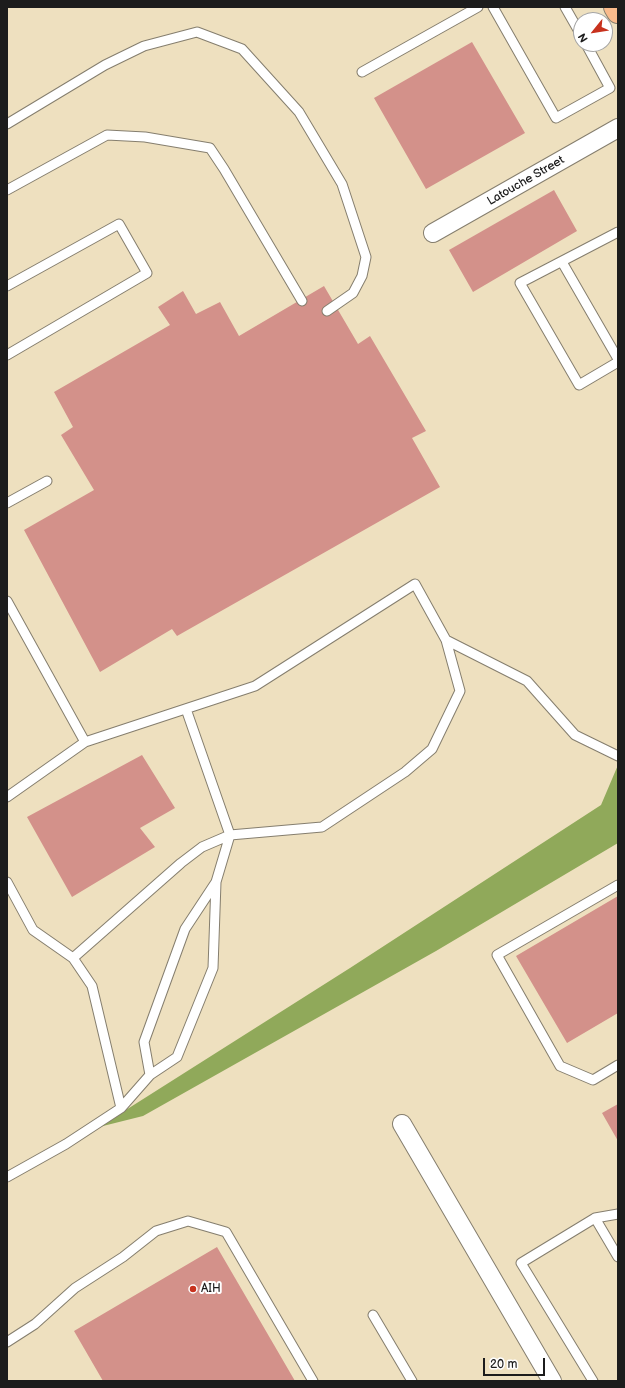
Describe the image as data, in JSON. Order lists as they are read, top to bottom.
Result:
{
  "streets": {
    "street": ["Latouche Street"]
  },
  "places": ["AIH"],
  "scale_bar": "20 m",
  "north": "bottom left"
}
